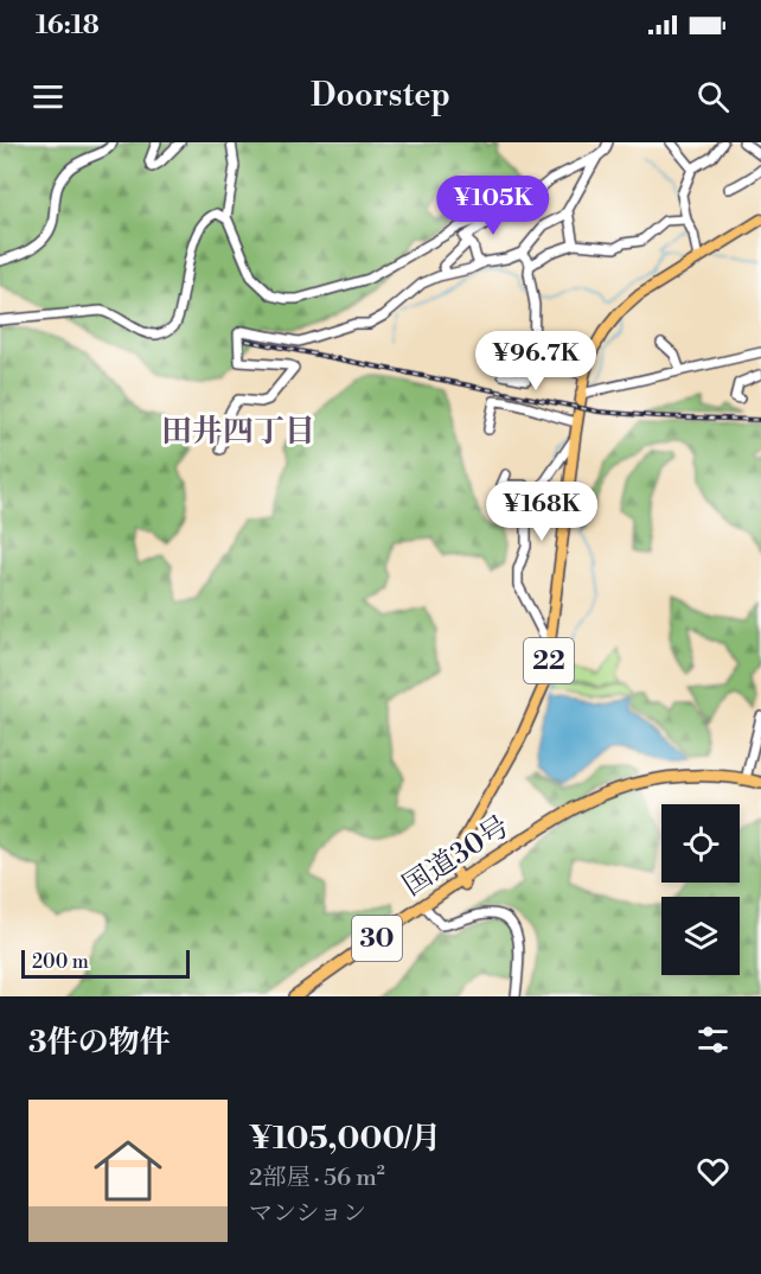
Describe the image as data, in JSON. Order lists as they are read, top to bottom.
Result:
{
  "streets": {
    "highway": ["国道30号", "30"],
    "main road": ["22"]
  },
  "crossings": [
    ["22", "国道30号"]
  ],
  "districts": ["田井四丁目"],
  "scale_bar": "200 m",
  "page": {
    "status": "16:18",
    "header": "Doorstep",
    "price": ["¥105K", "¥96.7K", "¥168K"],
    "scale": "200 m",
    "heading": "3件の物件",
    "list": [
      {
        "name": "¥105,000/月",
        "note": "2部屋 · 56 m² · マンション"
      }
    ]
  }
}
